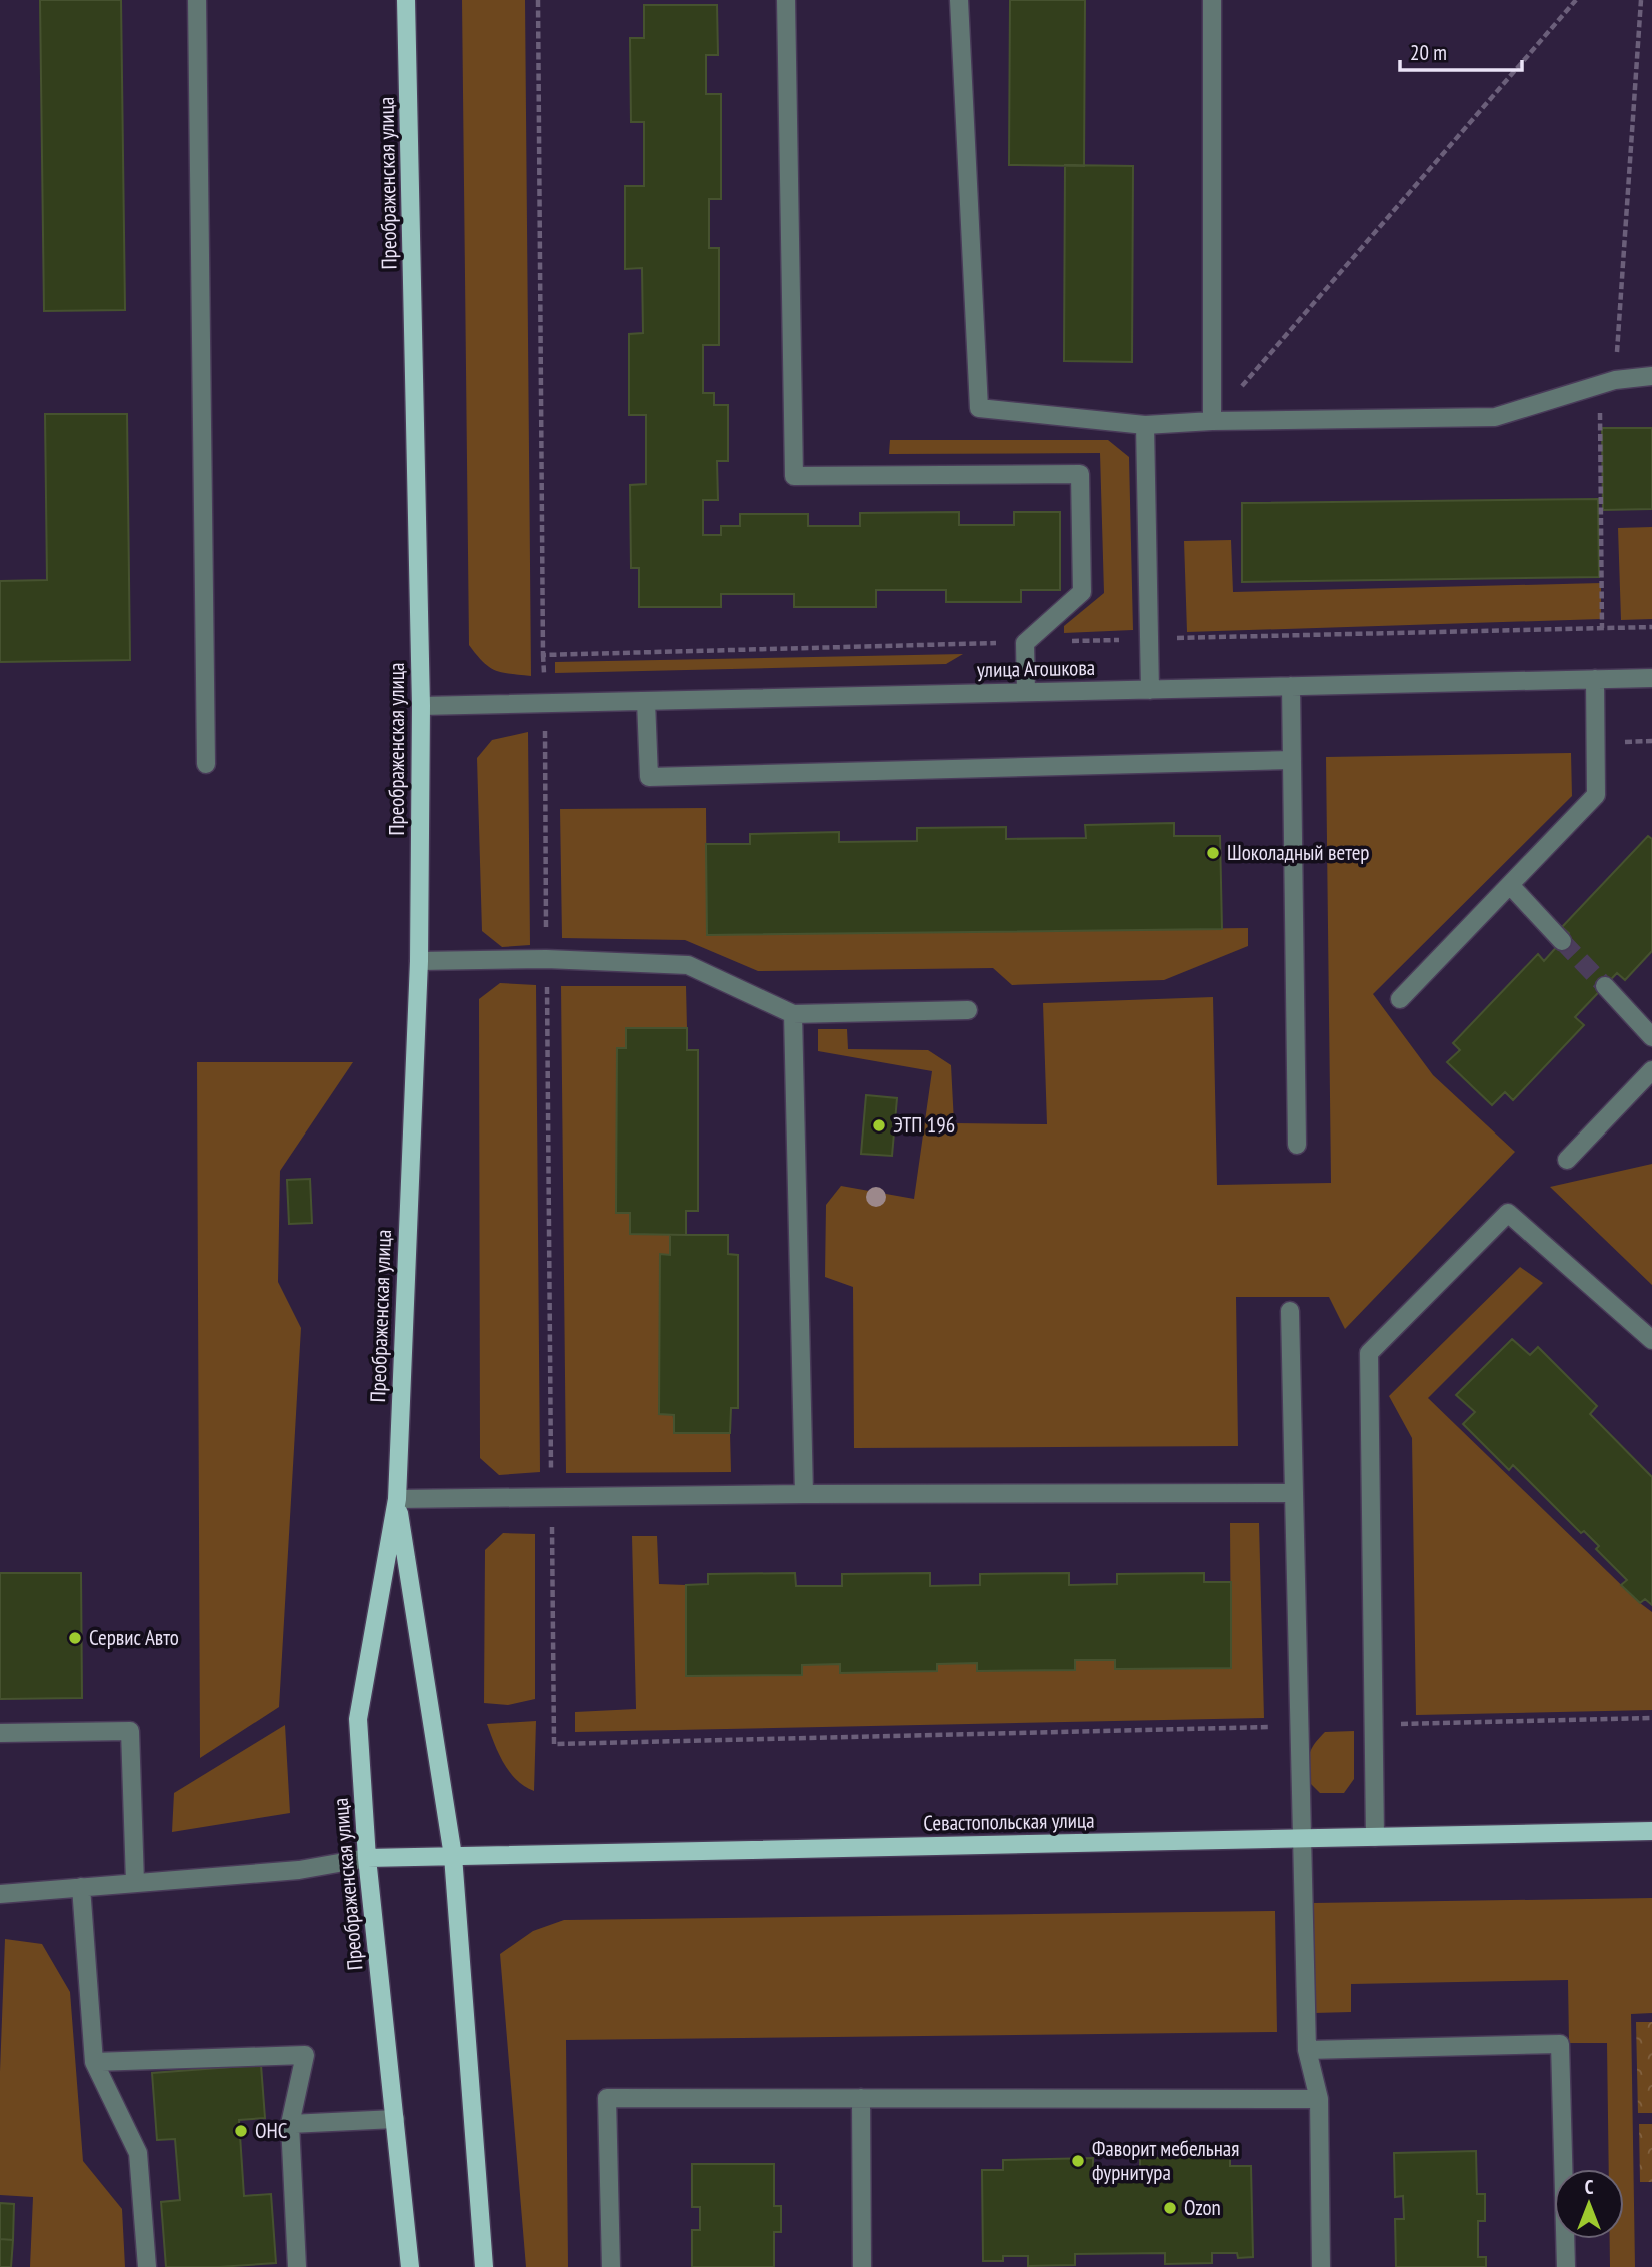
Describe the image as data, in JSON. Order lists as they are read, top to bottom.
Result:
{
  "streets": {
    "main road": ["Преображенская улица", "Севастопольская улица"],
    "street": ["улица Агошкова"]
  },
  "crossings": [
    ["Преображенская улица", "улица Агошкова"],
    ["Преображенская улица", "Севастопольская улица"]
  ],
  "places": [
    "Шоколадный ветер",
    "ЭТП 196",
    "Сервис Авто",
    "ОНС",
    "Фаворит мебельная фурнитура",
    "Ozon"
  ],
  "scale_bar": "20 m",
  "north": "top"
}
